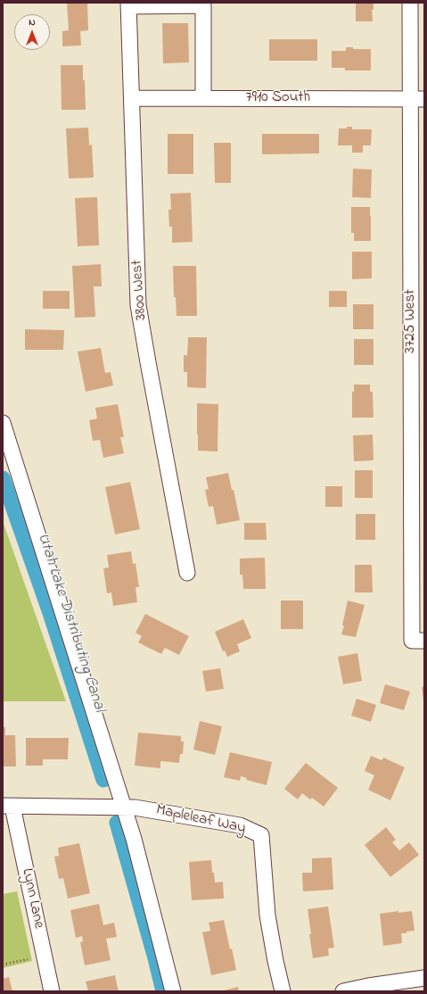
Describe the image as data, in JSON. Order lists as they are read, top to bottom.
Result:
{
  "streets": {
    "street": [
      "7910 South",
      "3800 West",
      "3725 West",
      "Mapleleaf Way",
      "Lynn Lane"
    ]
  },
  "crossings": [
    ["7910 South", "3800 West"],
    ["7910 South", "3725 West"],
    ["Mapleleaf Way", "Lynn Lane"]
  ],
  "water": ["Utah Lake Distributing Canal"],
  "north": "top"
}
